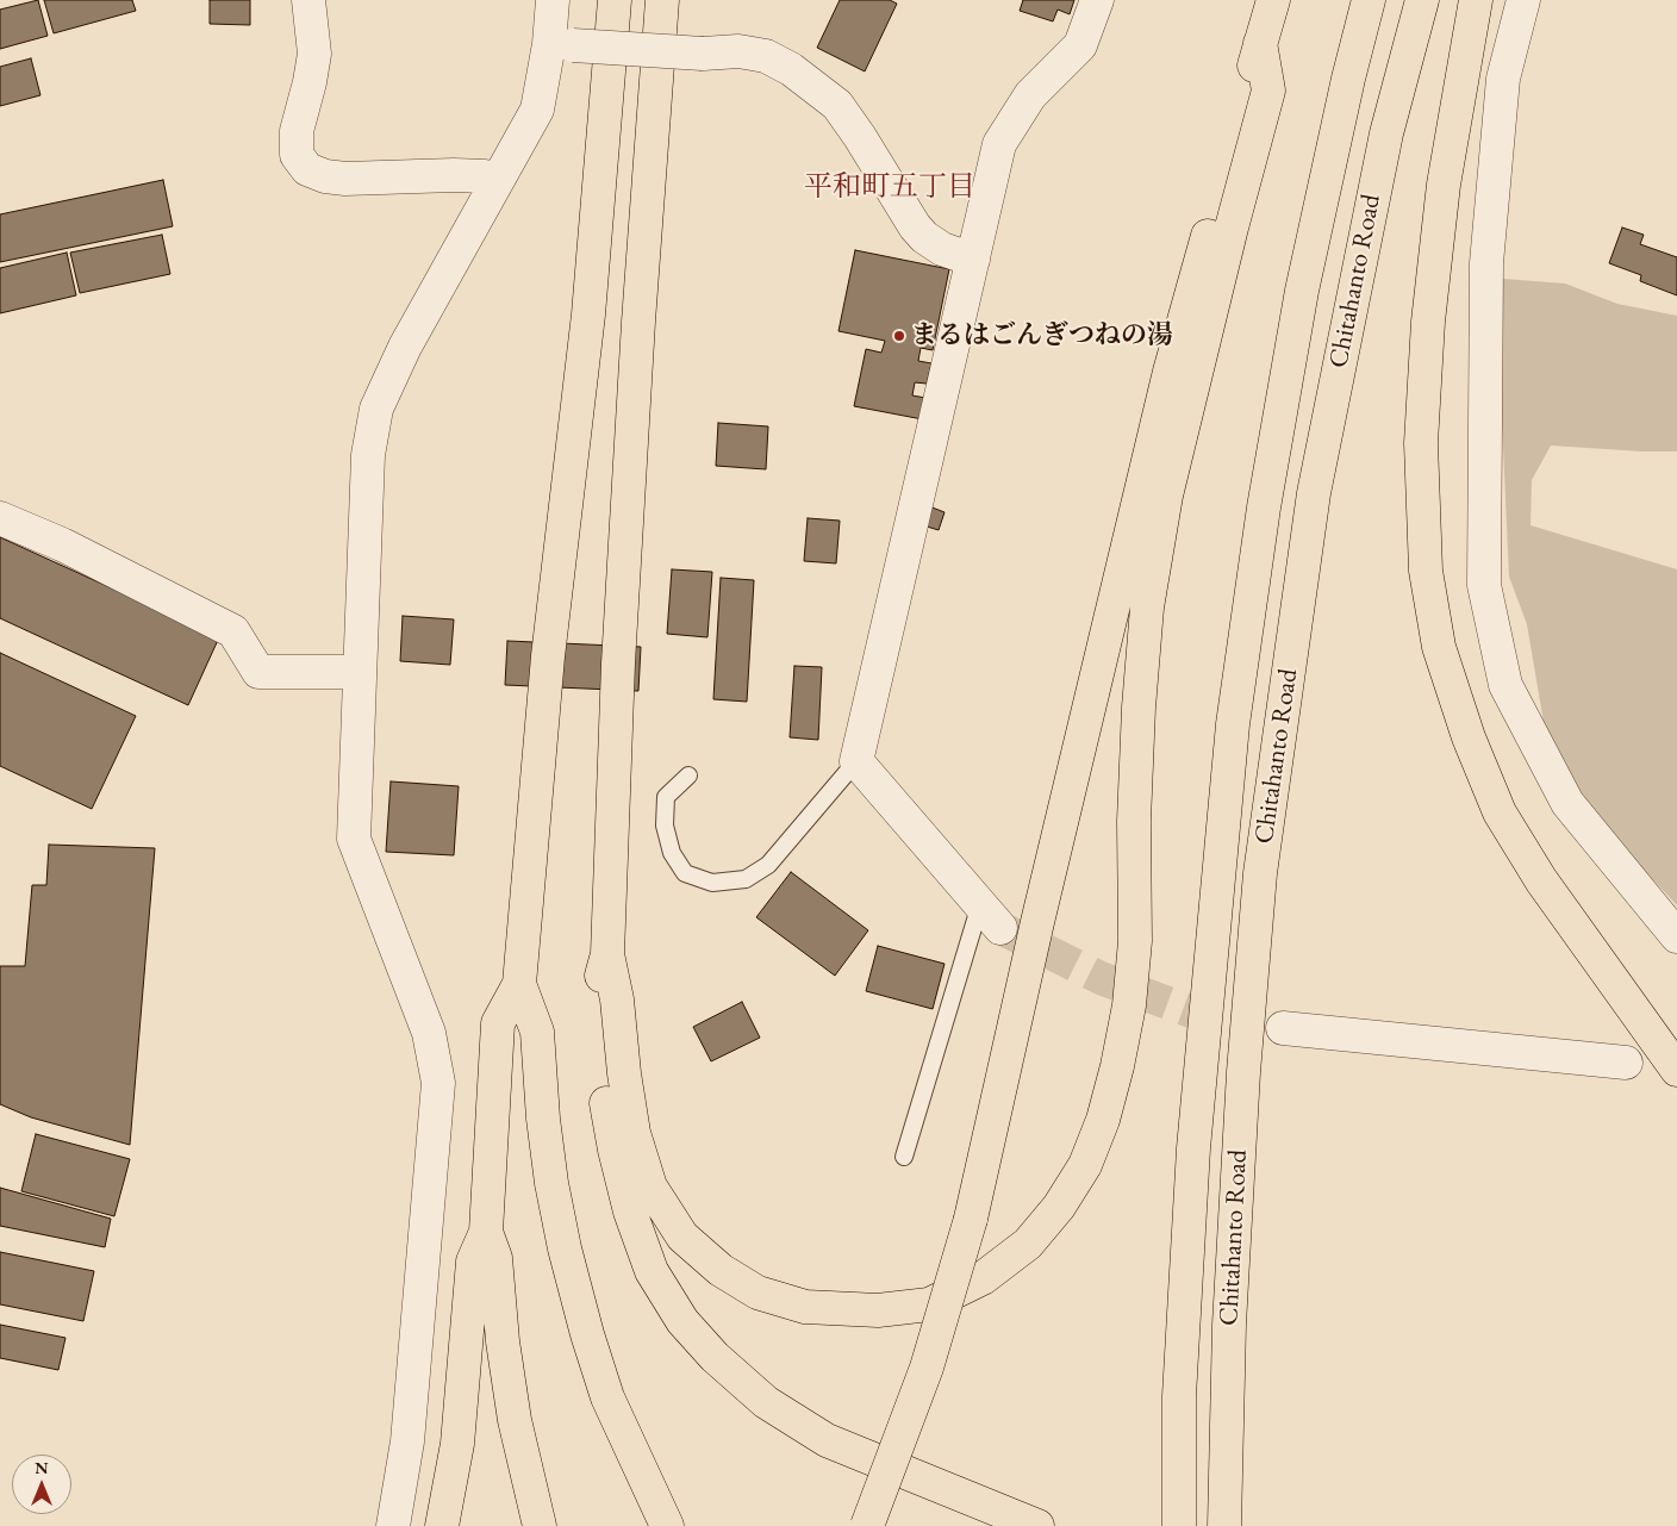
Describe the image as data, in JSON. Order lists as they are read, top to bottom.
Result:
{
  "streets": {
    "highway": ["Chitahanto Road"]
  },
  "districts": ["平和町五丁目"],
  "places": ["まるはごんぎつねの湯"],
  "north": "top"
}
